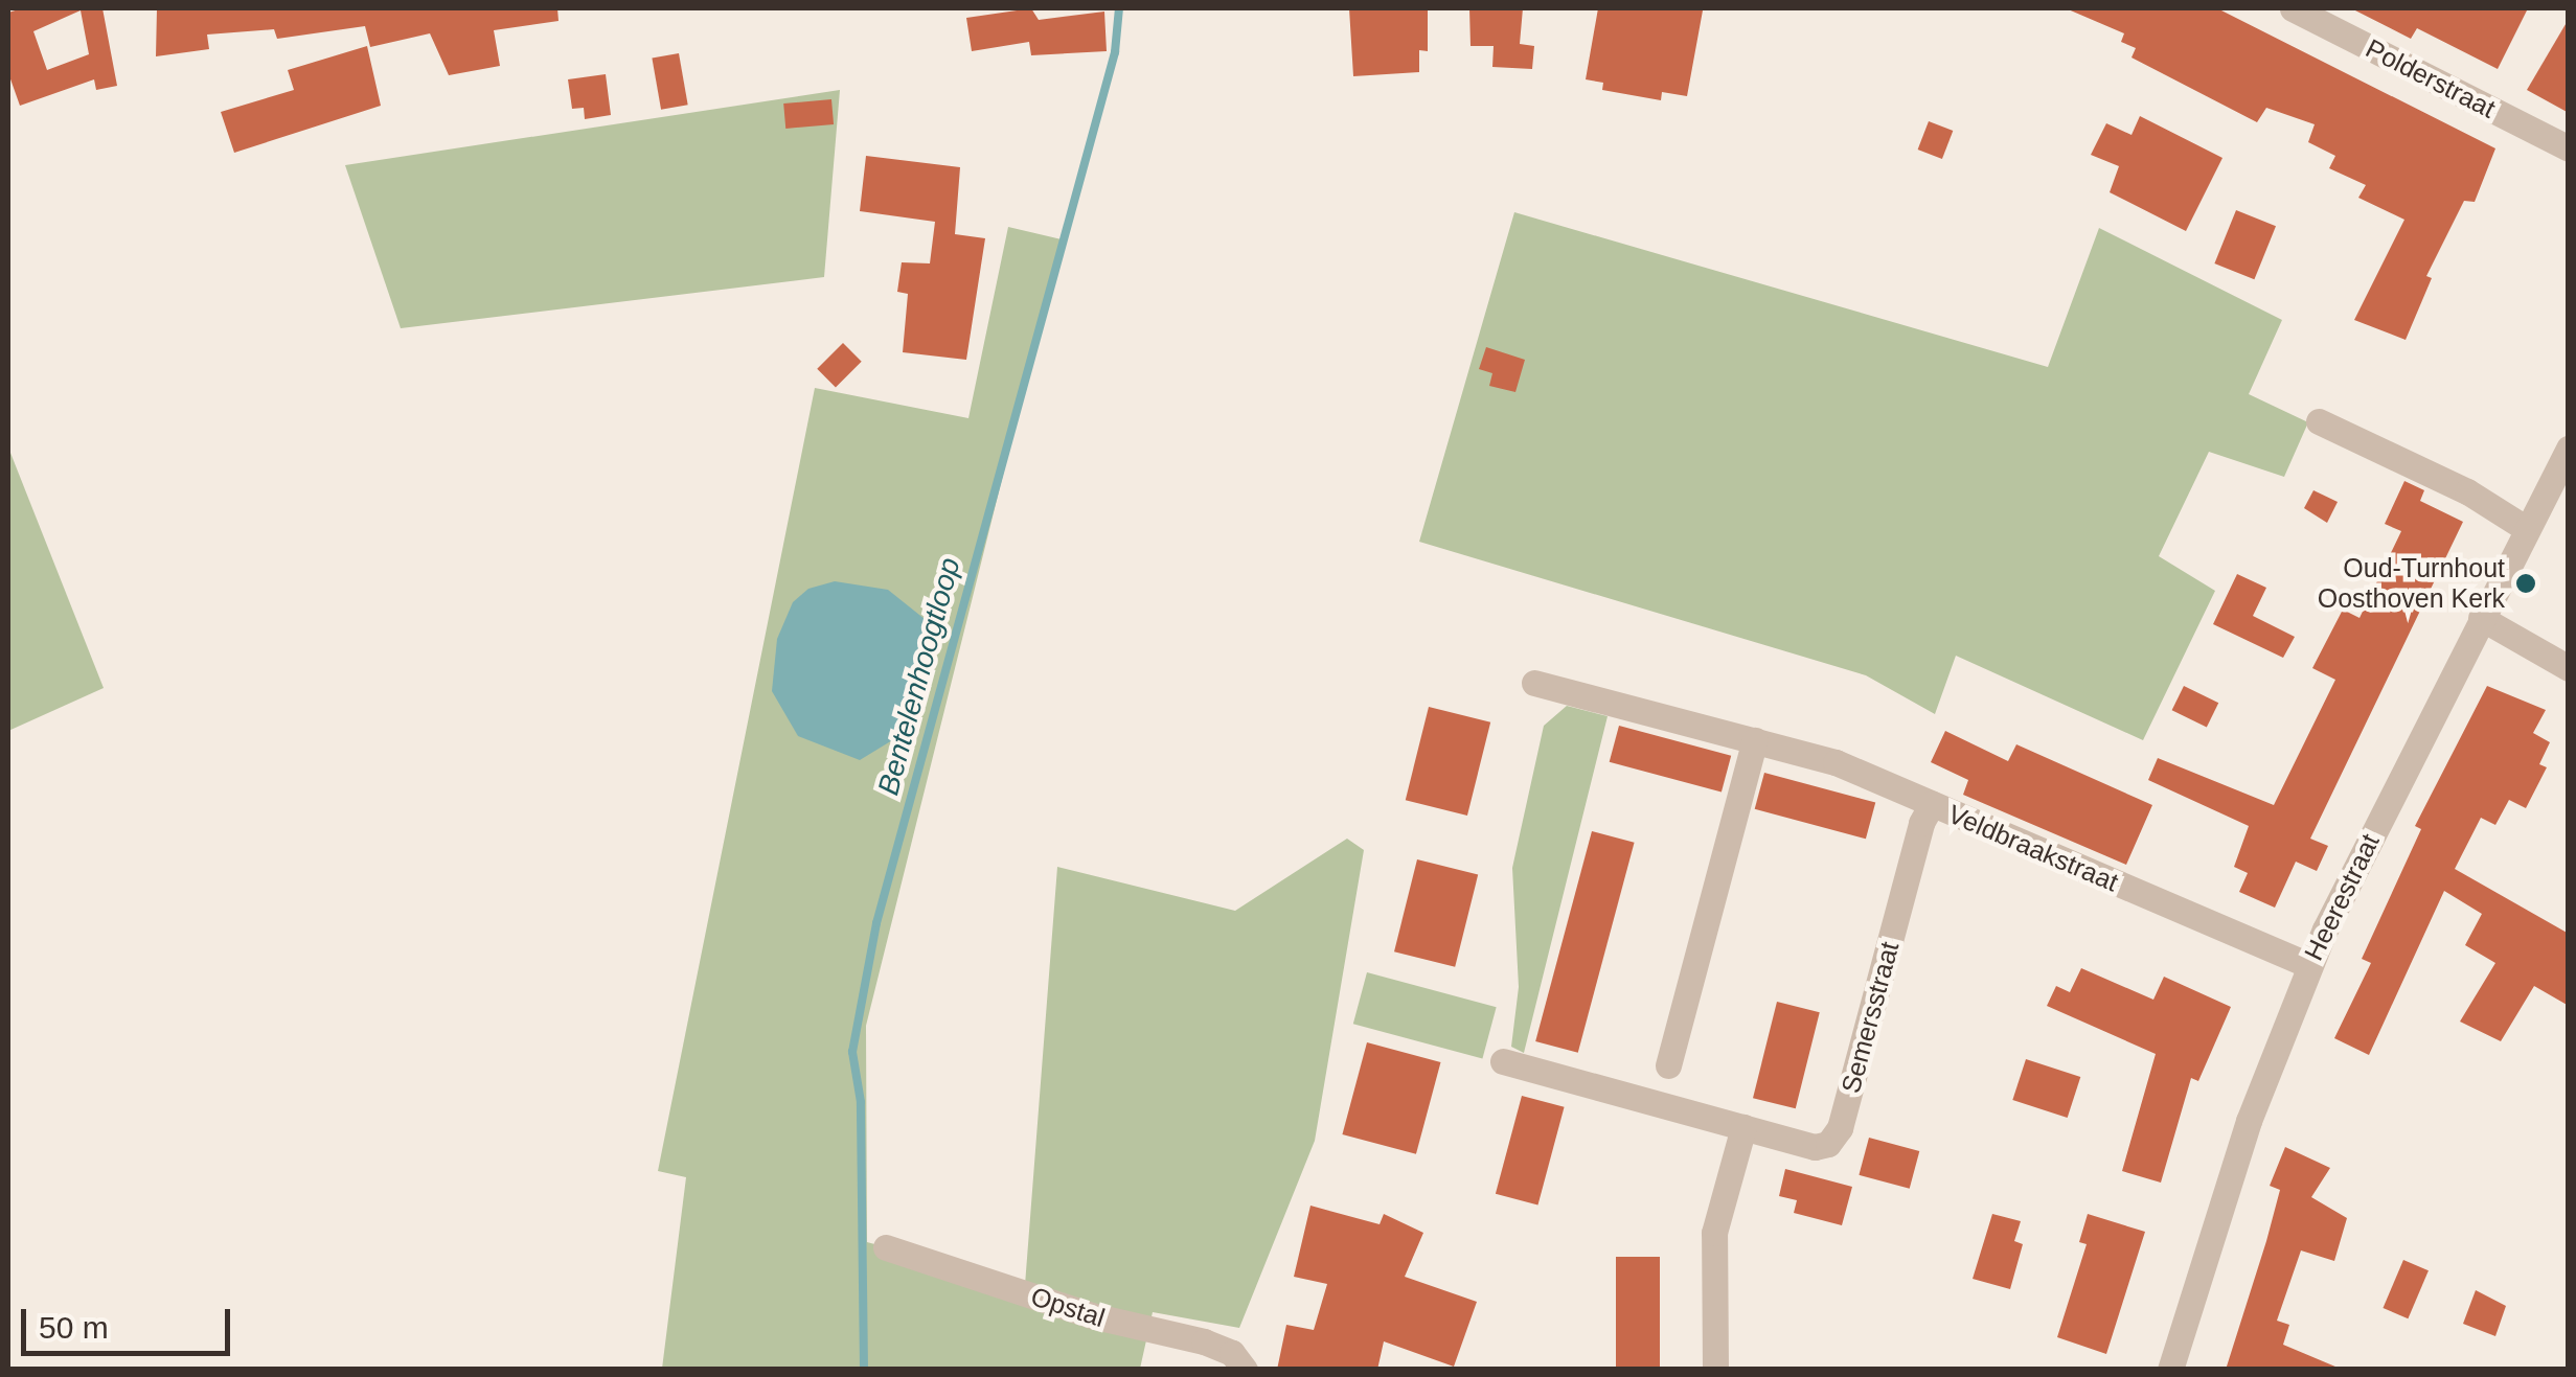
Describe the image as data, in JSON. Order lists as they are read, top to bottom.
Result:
{
  "streets": {
    "street": [
      "Polderstraat",
      "Veldbraakstraat",
      "Heerestraat",
      "Semersstraat",
      "Opstal"
    ]
  },
  "crossings": [
    ["Veldbraakstraat", "Heerestraat"],
    ["Veldbraakstraat", "Semersstraat"]
  ],
  "water": ["Bentelenhoogtloop"],
  "places": ["Oud-Turnhout Oosthoven Kerk"],
  "scale_bar": "50 m"
}
